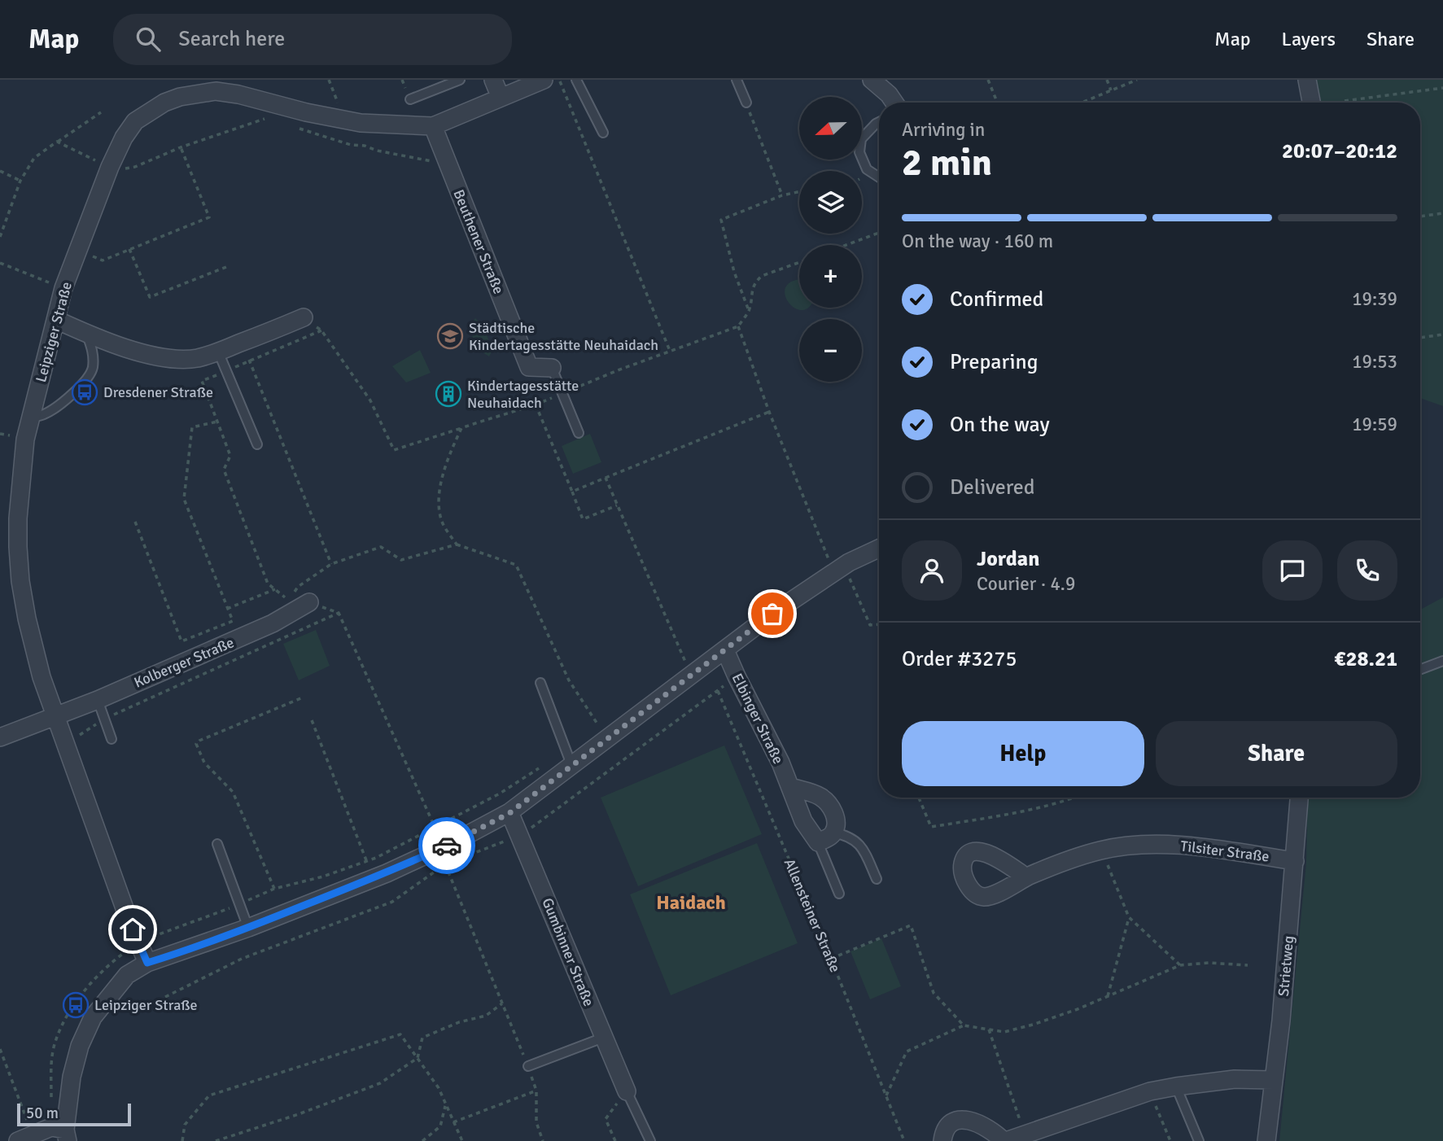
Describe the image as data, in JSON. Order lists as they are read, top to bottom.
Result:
{
  "streets": {
    "street": [
      "Beuthener Straße",
      "Leipziger Straße",
      "Kolberger Straße",
      "Elbinger Straße",
      "Tilsiter Straße",
      "Gumbinner Straße",
      "Strietweg"
    ],
    "path": ["Allensteiner Straße"]
  },
  "crossings": [
    ["Beuthener Straße", "Leipziger Straße"],
    ["Leipziger Straße", "Kolberger Straße"],
    ["Tilsiter Straße", "Strietweg"]
  ],
  "districts": ["Haidach"],
  "places": {
    "school or university": ["Städtische Kindertagesstätte Neuhaidach"],
    "bus stop": ["Dresdener Straße", "Leipziger Straße"],
    "building": ["Kindertagesstätte Neuhaidach"]
  },
  "scale_bar": "50 m",
  "north": "left",
  "page": {
    "header": "Map",
    "search": "Search here",
    "nav": ["Map", "Layers", "Share"],
    "map_buttons": ["+", "−"],
    "heading": ["2 min", "Arriving in", "20:07–20:12"],
    "panel": [
      "Jordan",
      "Courier · 4.9",
      "Order #3275",
      "€28.21"
    ],
    "bar": "On the way · 160 m",
    "list": [
      ["Confirmed", "19:39"],
      ["Preparing", "19:53"],
      ["On the way", "19:59"],
      "Delivered"
    ],
    "buttons": ["Help", "Share"],
    "scale": "50 m"
  }
}
